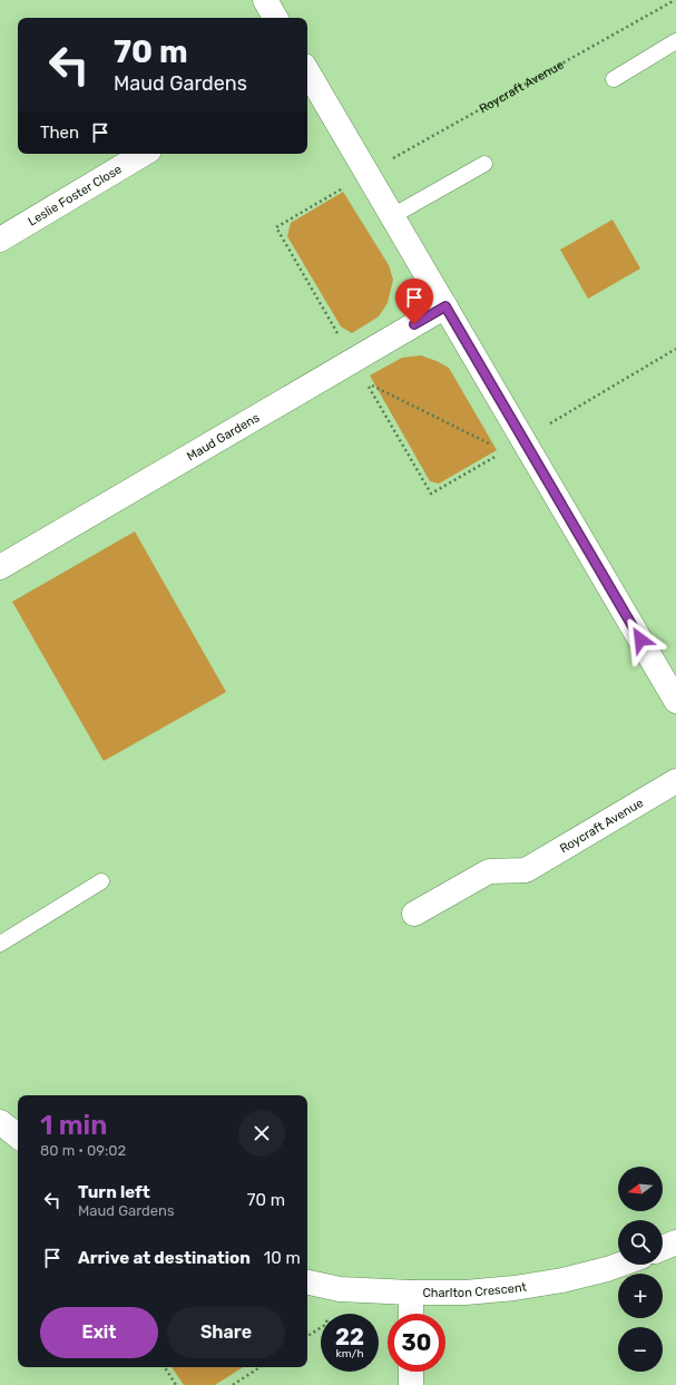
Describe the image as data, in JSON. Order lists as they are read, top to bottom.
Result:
{
  "streets": {
    "street": [
      "Roycraft Avenue",
      "Leslie Foster Close",
      "Maud Gardens",
      "Charlton Crescent"
    ]
  },
  "crossings": [
    ["Roycraft Avenue", "Maud Gardens"]
  ],
  "north": "left",
  "page": {
    "turn": ["70 m", "Maud Gardens"],
    "then": "Then",
    "heading": ["1 min", "80 m · 09:02"],
    "map_buttons": ["+", "−"],
    "list": [
      {
        "name": "Turn left",
        "note": "Maud Gardens",
        "value": "70 m"
      },
      {
        "name": "Arrive at destination",
        "value": "10 m"
      }
    ],
    "buttons": ["Exit", "Share"],
    "speed": "22 km/h",
    "limit": "30"
  }
}
